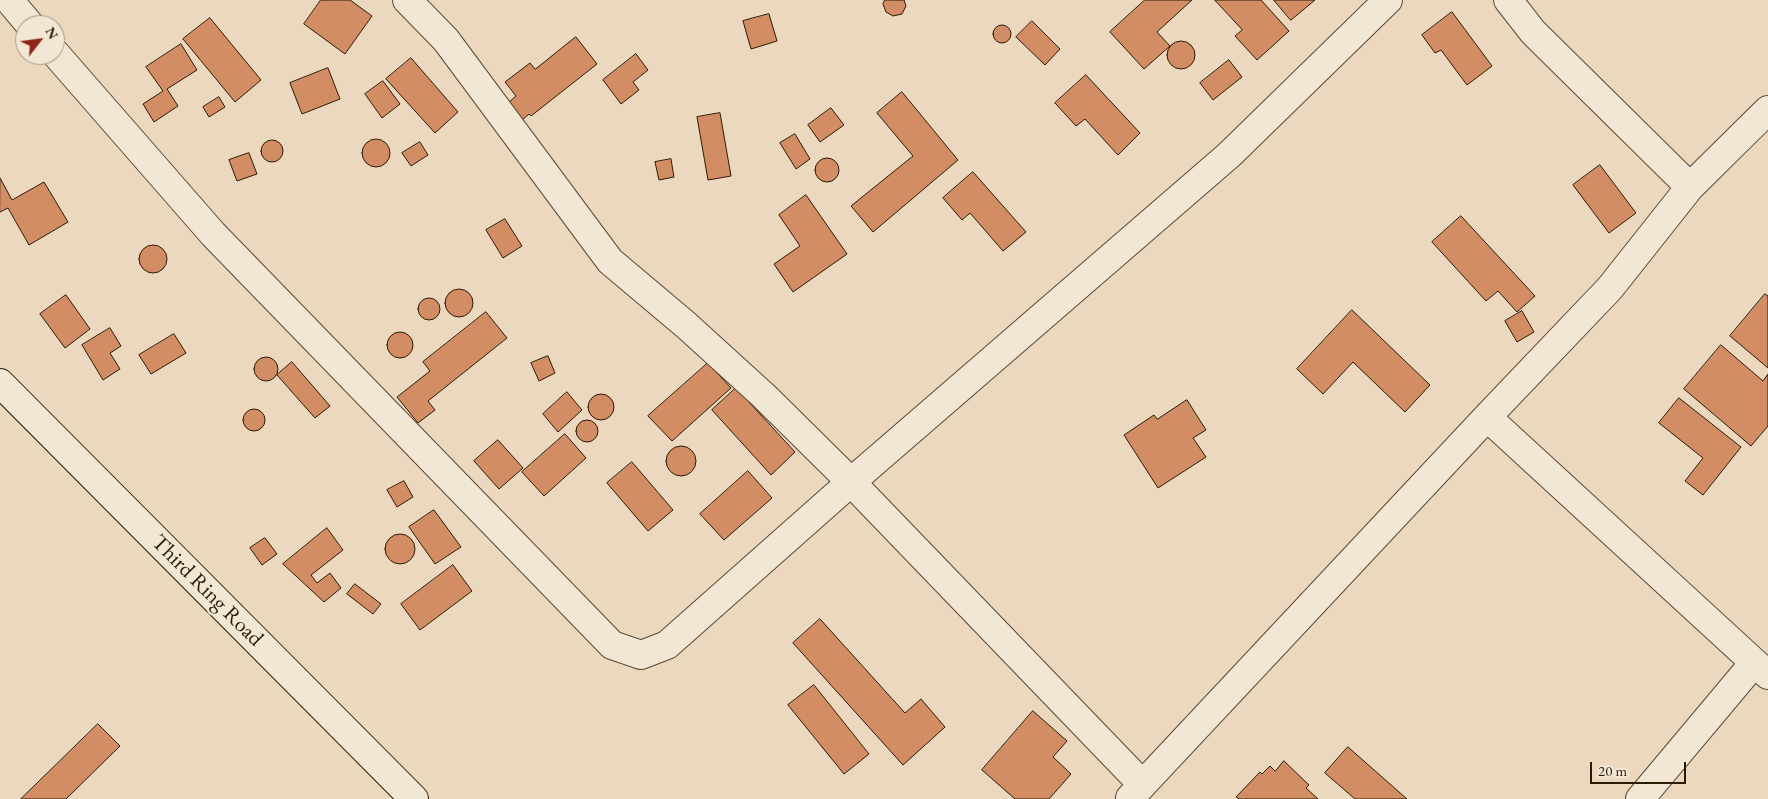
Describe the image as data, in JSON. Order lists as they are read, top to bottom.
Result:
{
  "streets": {
    "street": ["Third Ring Road"]
  },
  "scale_bar": "20 m",
  "north": "top right"
}
